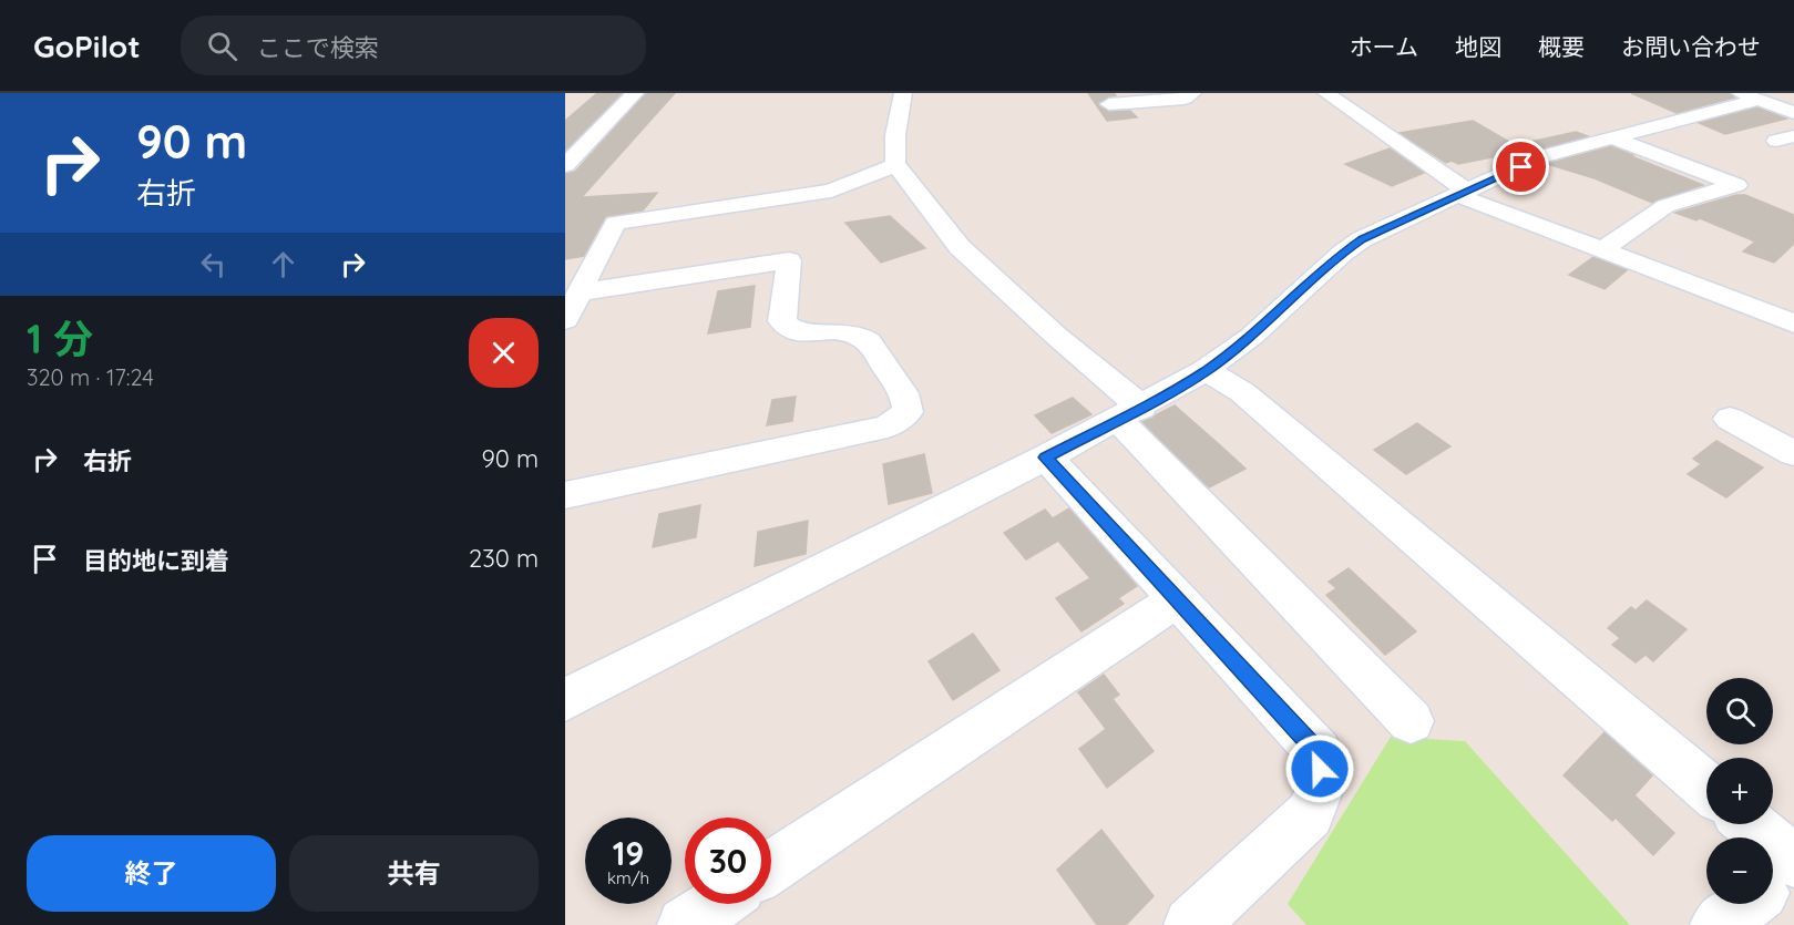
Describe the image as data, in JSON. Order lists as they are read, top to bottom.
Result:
{
  "page": {
    "header": "GoPilot",
    "search": "ここで検索",
    "nav": [
      "ホーム",
      "地図",
      "概要",
      "お問い合わせ"
    ],
    "turn": ["90 m", "右折"],
    "heading": ["1 分", "320 m · 17:24"],
    "list": [
      {
        "name": "右折",
        "value": "90 m"
      },
      {
        "name": "目的地に到着",
        "value": "230 m"
      }
    ],
    "map_buttons": ["+", "−"],
    "speed": "19 km/h",
    "limit": "30",
    "buttons": ["終了", "共有"]
  }
}
